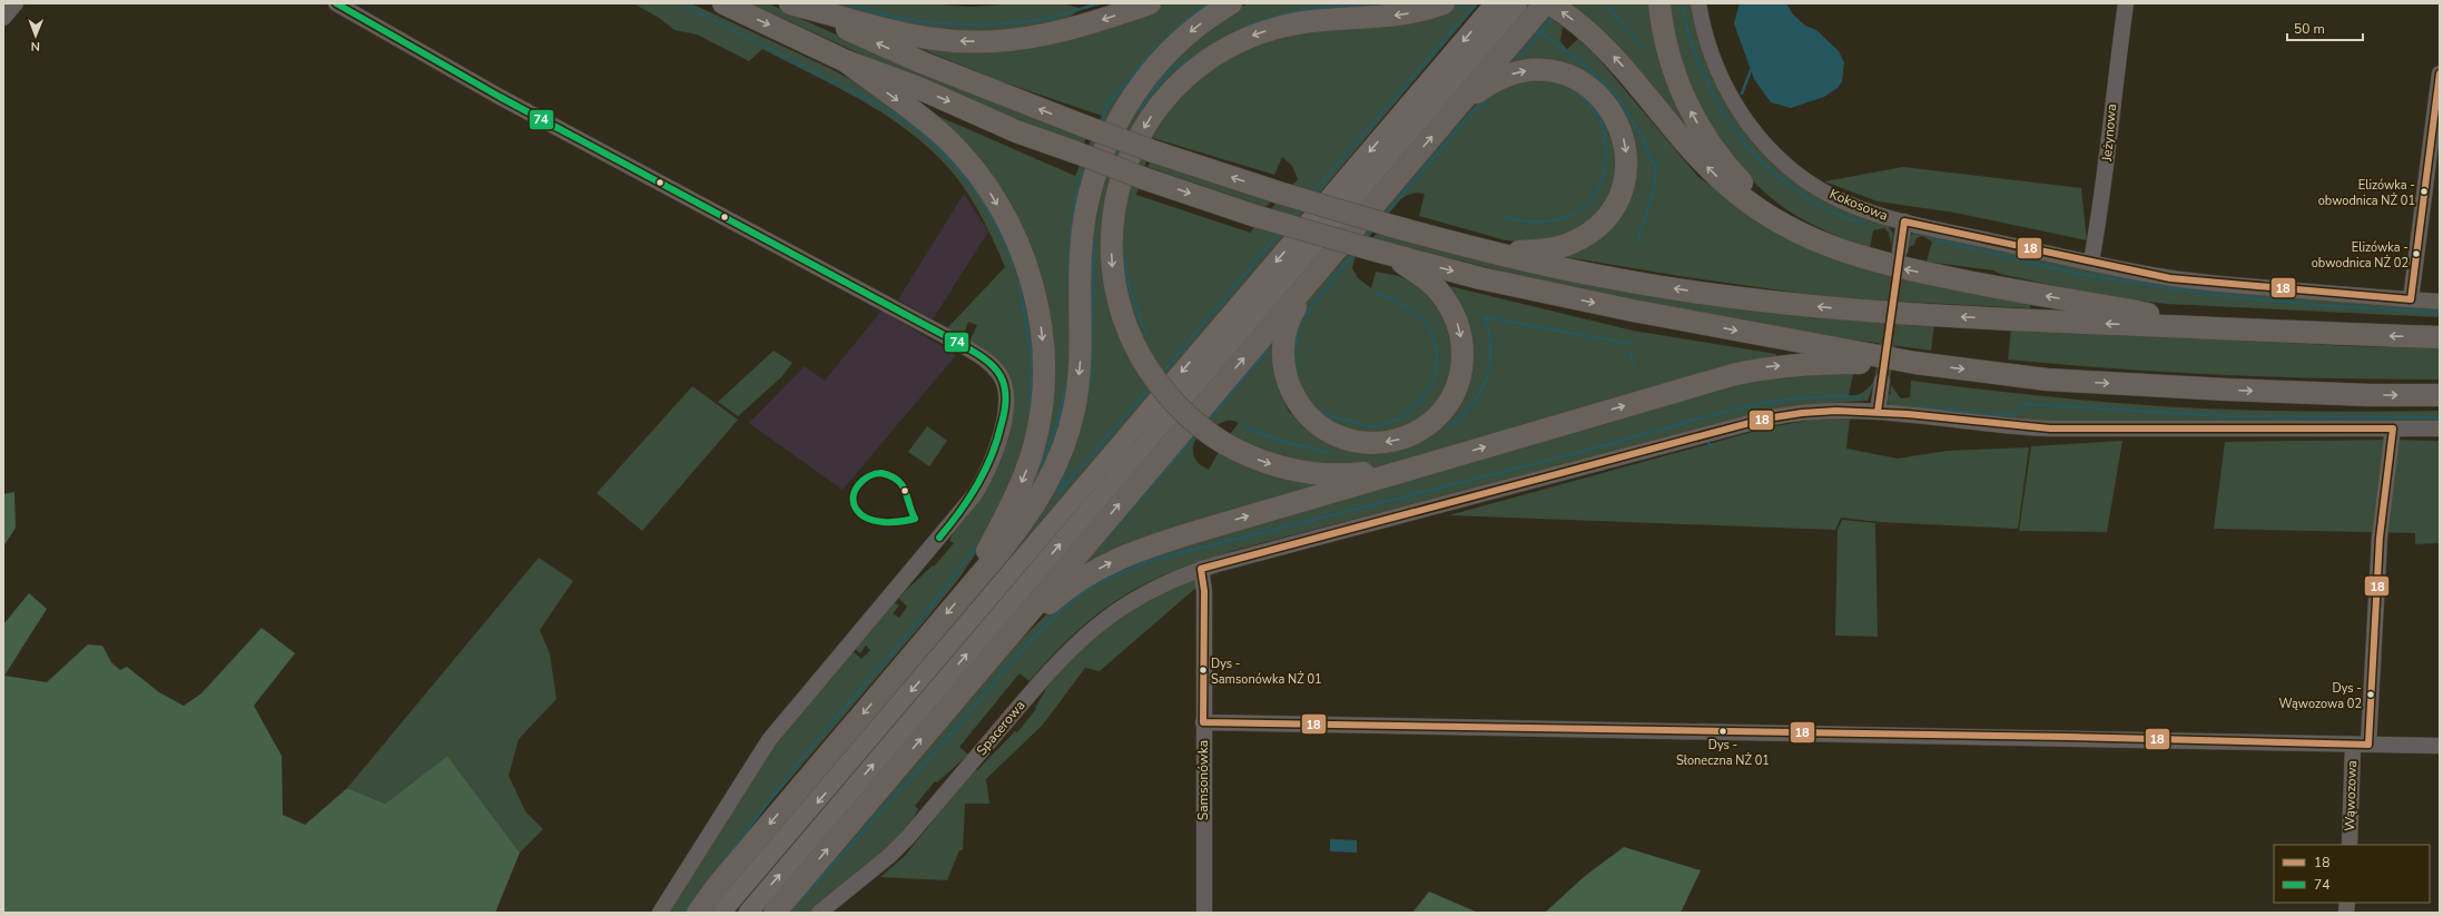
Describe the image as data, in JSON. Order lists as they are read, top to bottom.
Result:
{
  "streets": {
    "street": [
      "Jeżynowa",
      "Kokosowa",
      "Spacerowa",
      "Samsonówka",
      "Wąwozowa"
    ]
  },
  "crossings": [
    ["Jeżynowa", "Kokosowa"],
    ["Spacerowa", "Samsonówka"]
  ],
  "places": [
    "Elizówka - obwodnica NŻ 01",
    "Elizówka - obwodnica NŻ 02",
    "Dys - Samsonówka NŻ 01",
    "Dys - Wąwozowa 02",
    "Dys - Słoneczna NŻ 01"
  ],
  "lines": ["transit line 74", "transit line 18"],
  "legend": ["18", "74"],
  "scale_bar": "50 m",
  "north": "bottom"
}
